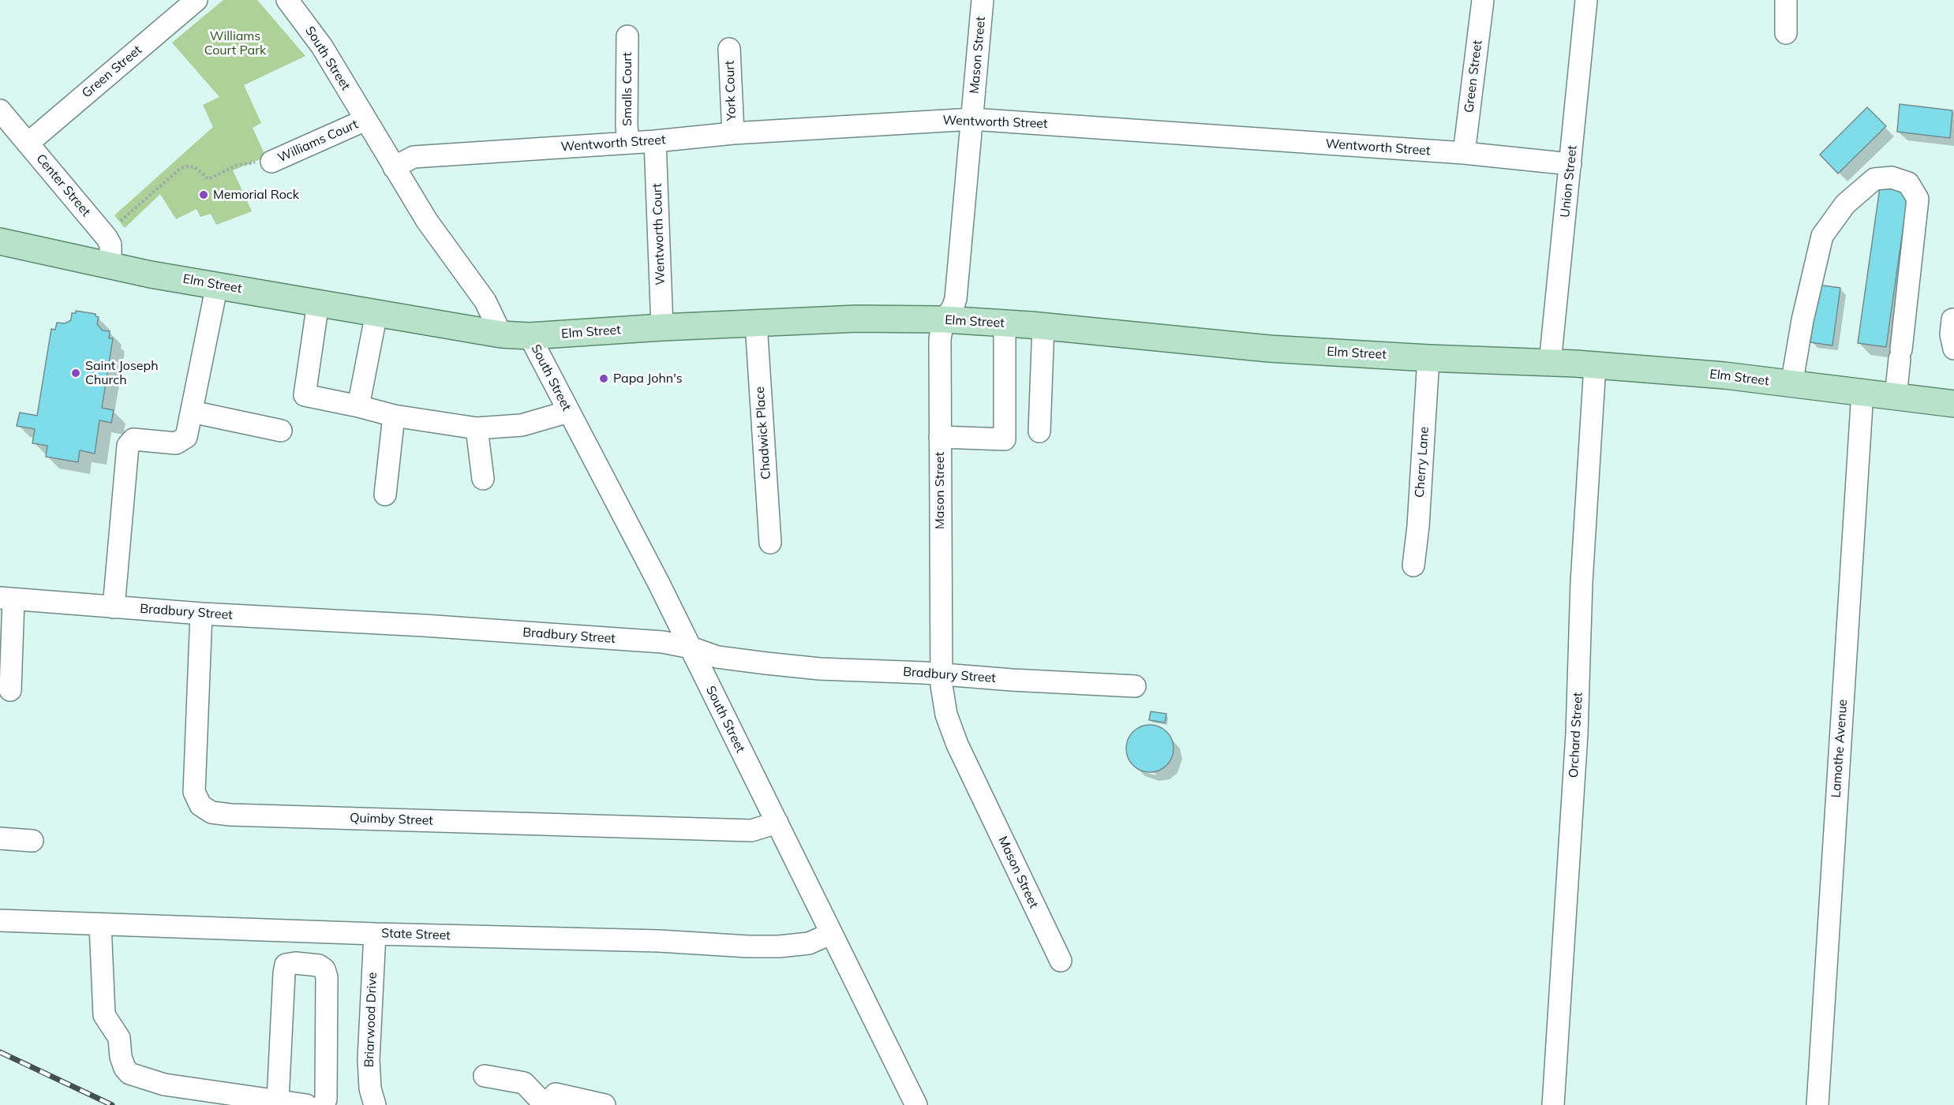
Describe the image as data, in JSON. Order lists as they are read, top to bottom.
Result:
{
  "streets": {
    "main road": ["Elm Street"],
    "street": [
      "Mason Street",
      "South Street",
      "Green Street",
      "Smalls Court",
      "York Court",
      "Wentworth Street",
      "Williams Court",
      "Union Street",
      "Center Street",
      "Wentworth Court",
      "Chadwick Place",
      "Cherry Lane",
      "Bradbury Street",
      "Orchard Street",
      "Lamothe Avenue",
      "Quimby Street",
      "State Street",
      "Briarwood Drive"
    ]
  },
  "crossings": [
    ["Mason Street", "Wentworth Street"],
    ["Mason Street", "Elm Street"],
    ["Mason Street", "Bradbury Street"],
    ["South Street", "Wentworth Street"],
    ["South Street", "Williams Court"],
    ["South Street", "Elm Street"],
    ["South Street", "Bradbury Street"],
    ["South Street", "Quimby Street"],
    ["South Street", "State Street"],
    ["Green Street", "Wentworth Street"],
    ["Green Street", "Center Street"],
    ["Smalls Court", "Wentworth Street"],
    ["York Court", "Wentworth Street"],
    ["Wentworth Street", "Union Street"],
    ["Wentworth Street", "Wentworth Court"],
    ["Union Street", "Elm Street"],
    ["Center Street", "Elm Street"],
    ["Wentworth Court", "Elm Street"],
    ["Elm Street", "Chadwick Place"],
    ["Elm Street", "Cherry Lane"],
    ["Elm Street", "Orchard Street"],
    ["Elm Street", "Lamothe Avenue"],
    ["Bradbury Street", "Quimby Street"],
    ["State Street", "Briarwood Drive"]
  ],
  "parks": ["Williams Court Park"],
  "places": ["Memorial Rock", "Saint Joseph Church", "Papa John's"]
}
